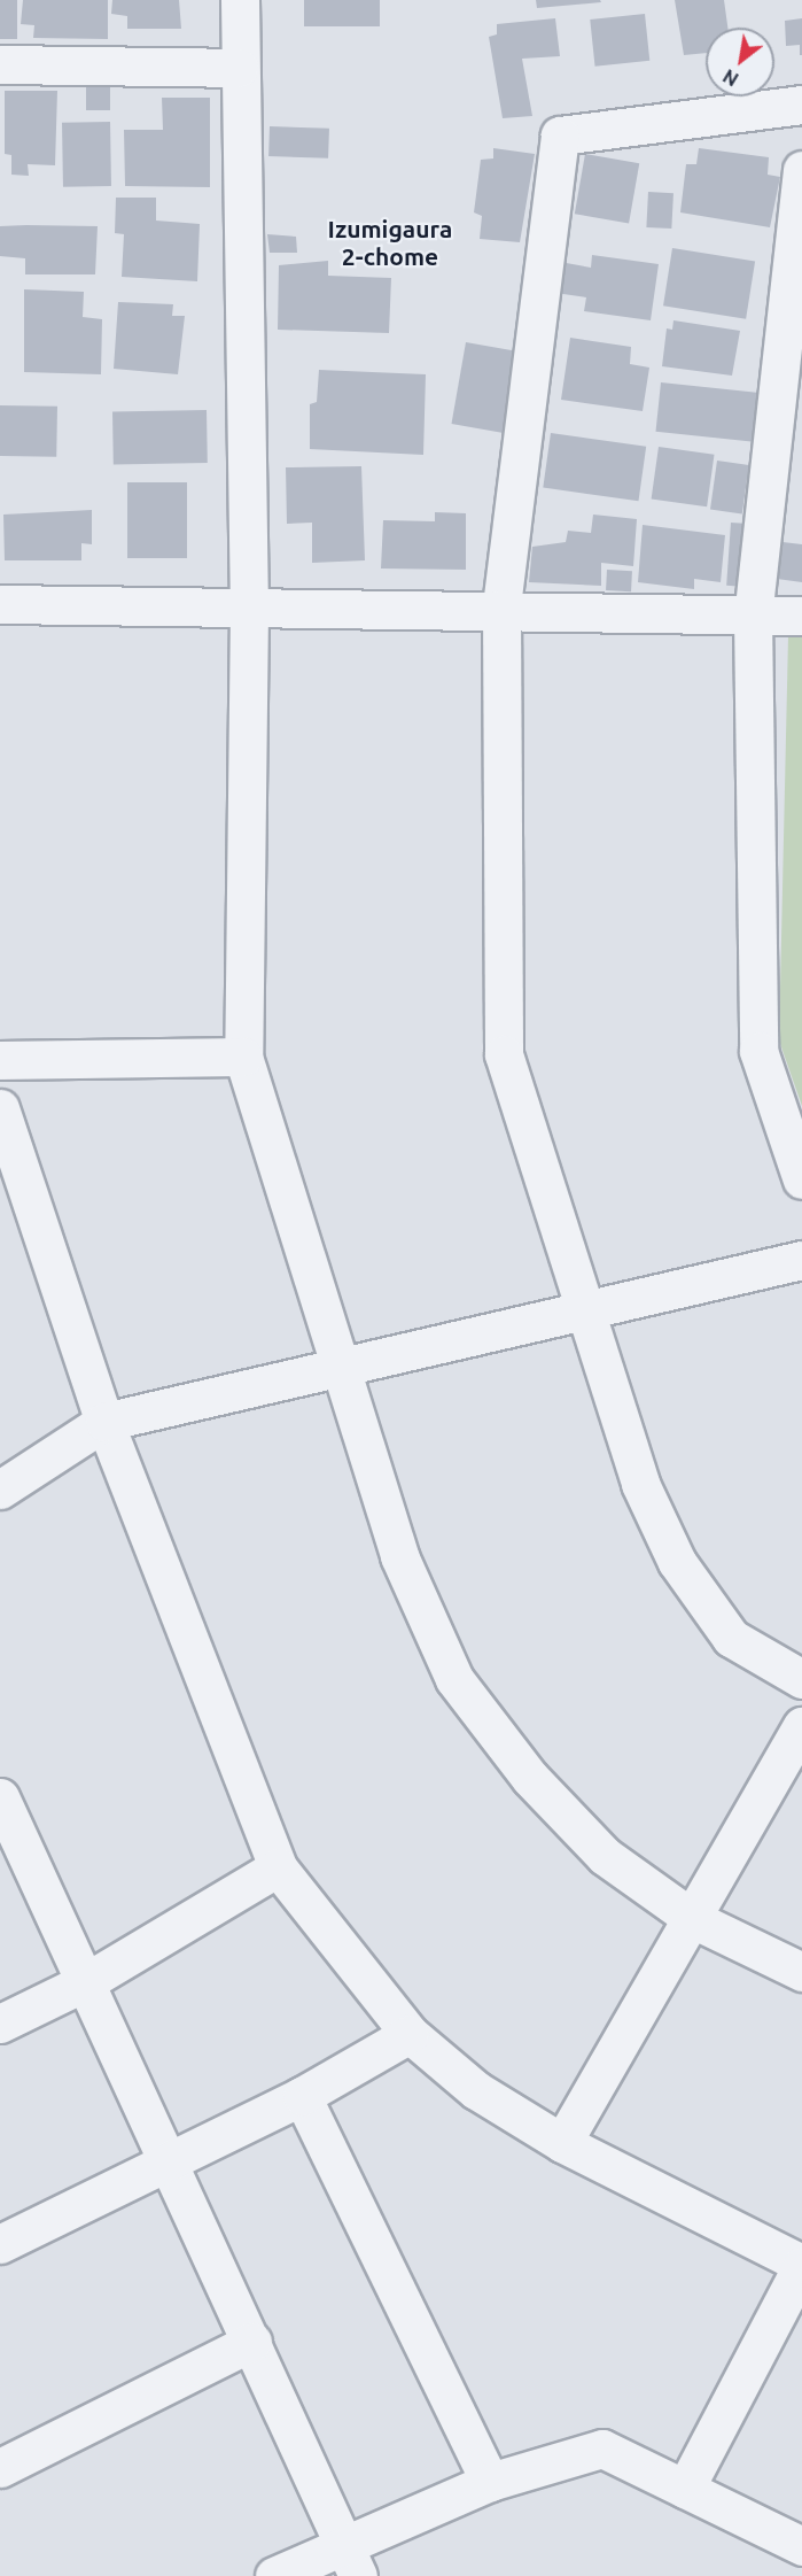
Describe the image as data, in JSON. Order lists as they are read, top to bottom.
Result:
{
  "districts": ["Izumigaura 2-chome"],
  "north": "bottom left"
}
